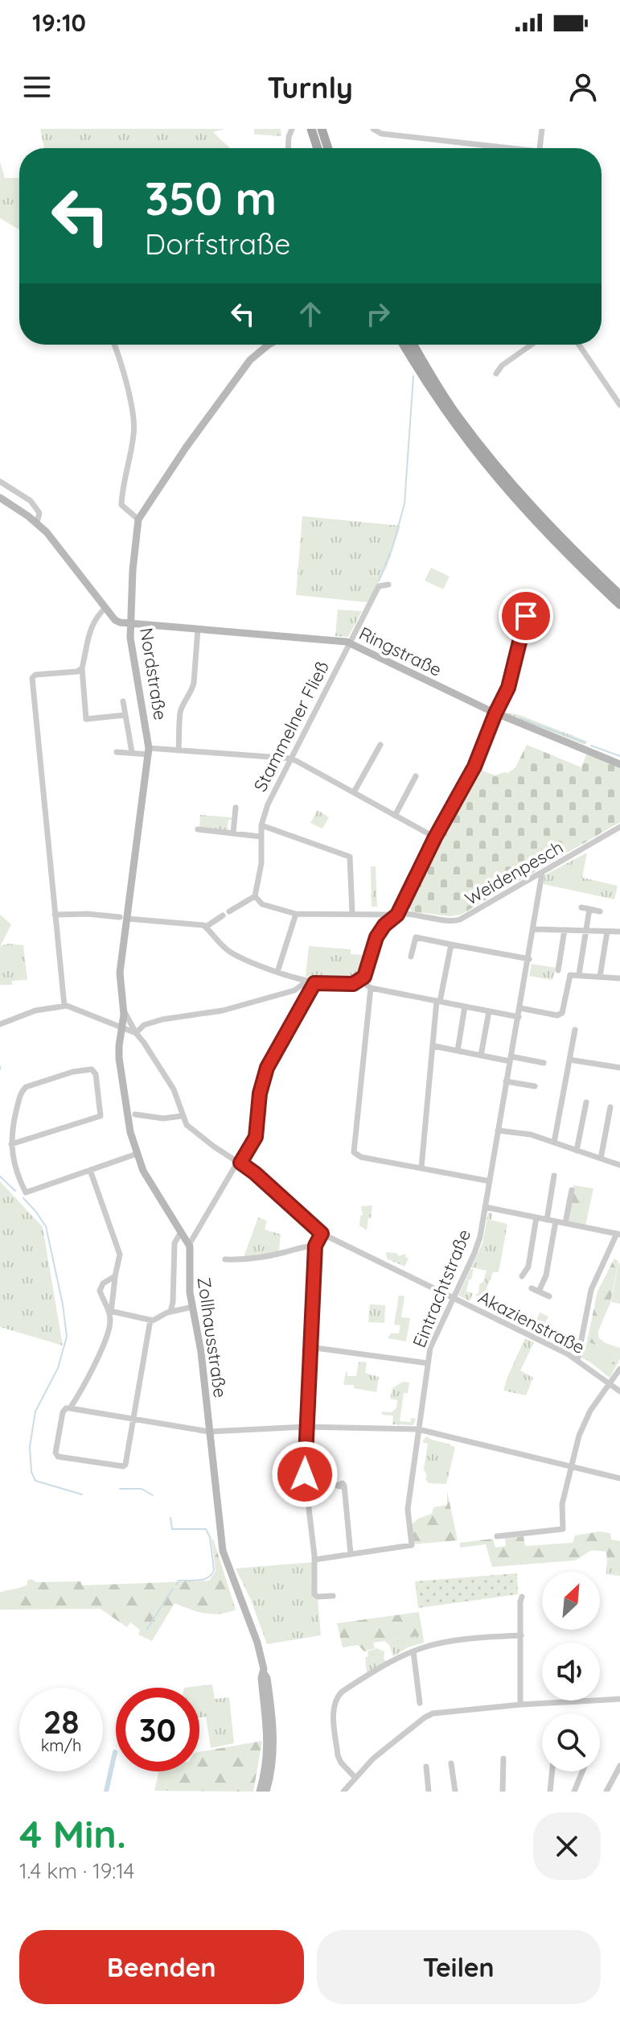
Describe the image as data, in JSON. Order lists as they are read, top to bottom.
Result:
{
  "streets": {
    "street": [
      "Ringstraße",
      "Nordstraße",
      "Stammelner Fließ",
      "Weidenpesch",
      "Eintrachtstraße",
      "Akazienstraße",
      "Zollhausstraße"
    ]
  },
  "crossings": [
    ["Ringstraße", "Nordstraße"],
    ["Ringstraße", "Stammelner Fließ"],
    ["Stammelner Fließ", "Weidenpesch"],
    ["Weidenpesch", "Eintrachtstraße"],
    ["Eintrachtstraße", "Akazienstraße"]
  ],
  "north": "top right",
  "page": {
    "status": "19:10",
    "header": "Turnly",
    "turn": ["350 m", "Dorfstraße"],
    "speed": "28 km/h",
    "limit": "30",
    "heading": ["4 Min.", "1.4 km · 19:14"],
    "buttons": ["Beenden", "Teilen"]
  }
}
